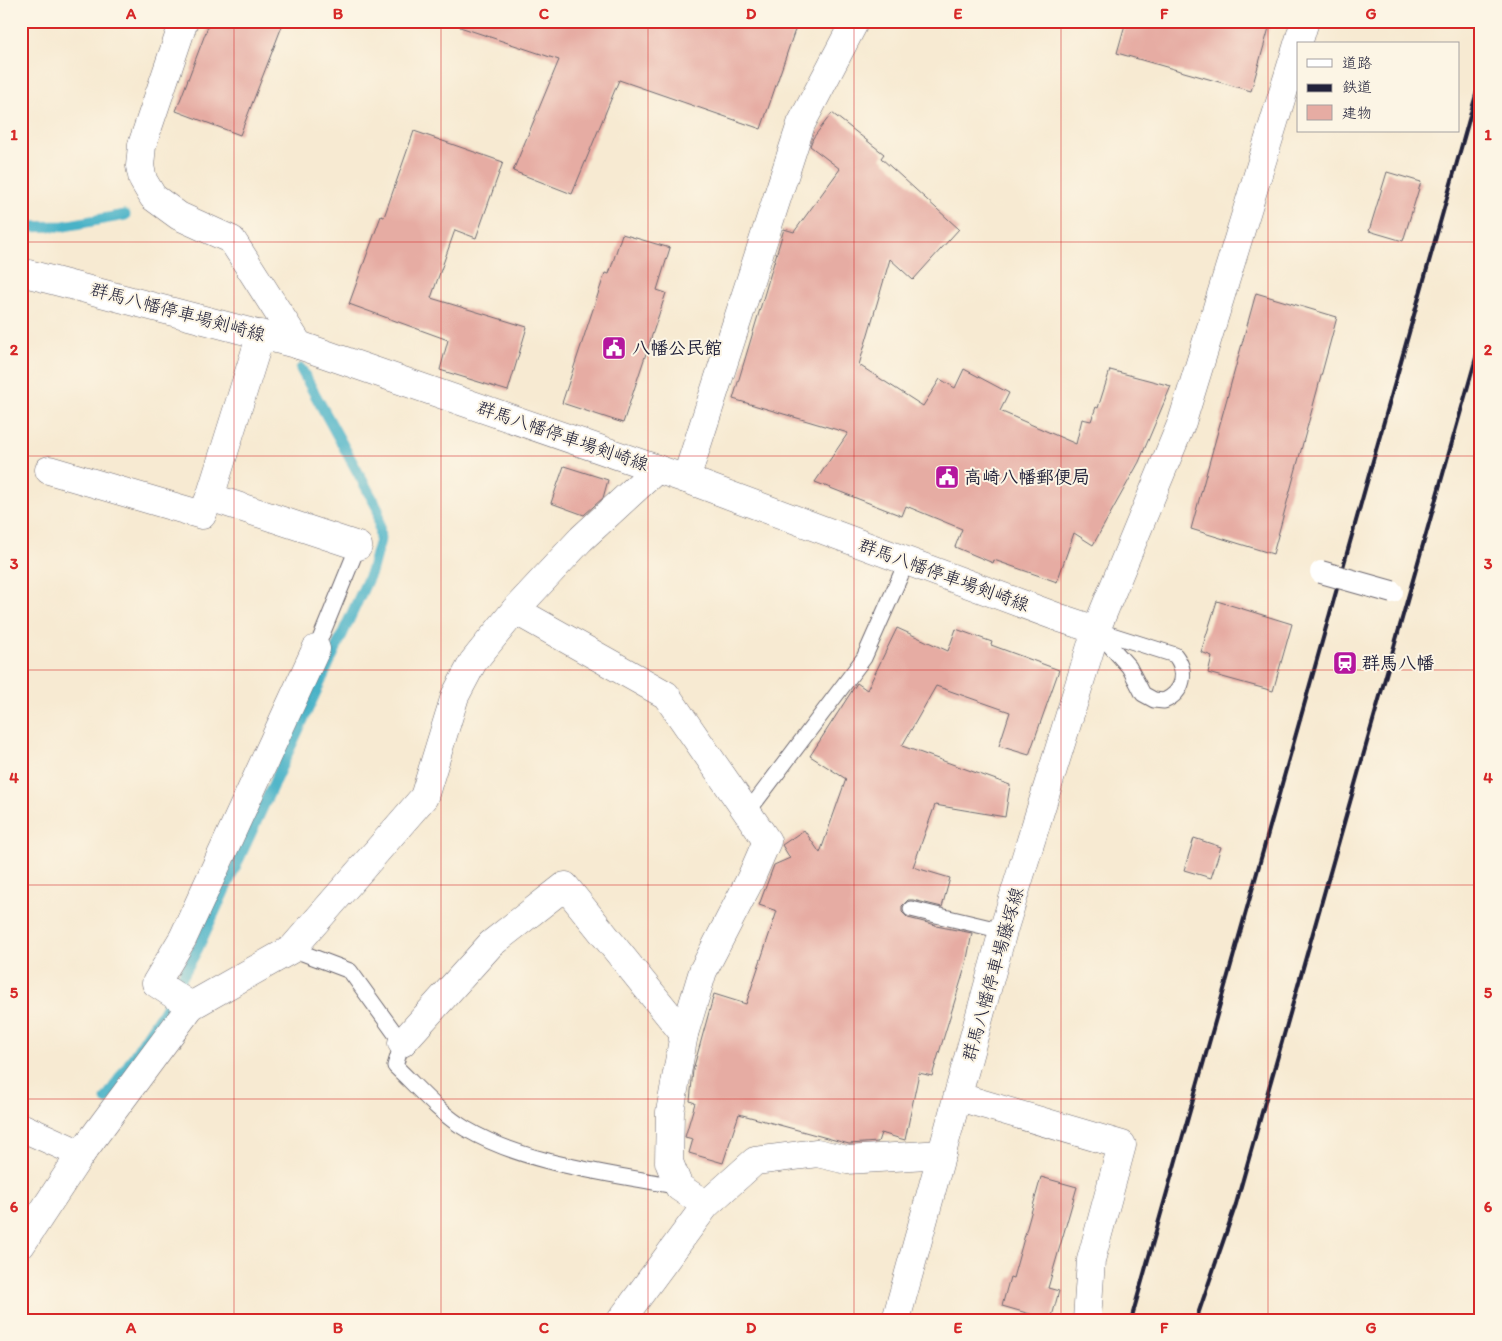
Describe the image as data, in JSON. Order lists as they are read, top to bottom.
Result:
{
  "streets": {
    "street": ["群馬八幡停車場剣崎線", "群馬八幡停車場藤塚線"]
  },
  "crossings": [
    ["群馬八幡停車場剣崎線", "群馬八幡停車場藤塚線"]
  ],
  "places": {
    "public building": ["八幡公民館", "高崎八幡郵便局"],
    "station": ["群馬八幡"]
  },
  "legend": ["道路", "鉄道", "建物"],
  "grid": {
    "columns": [
      "A",
      "B",
      "C",
      "D",
      "E",
      "F",
      "G"
    ],
    "rows": [
      "1",
      "2",
      "3",
      "4",
      "5",
      "6"
    ]
  }
}
